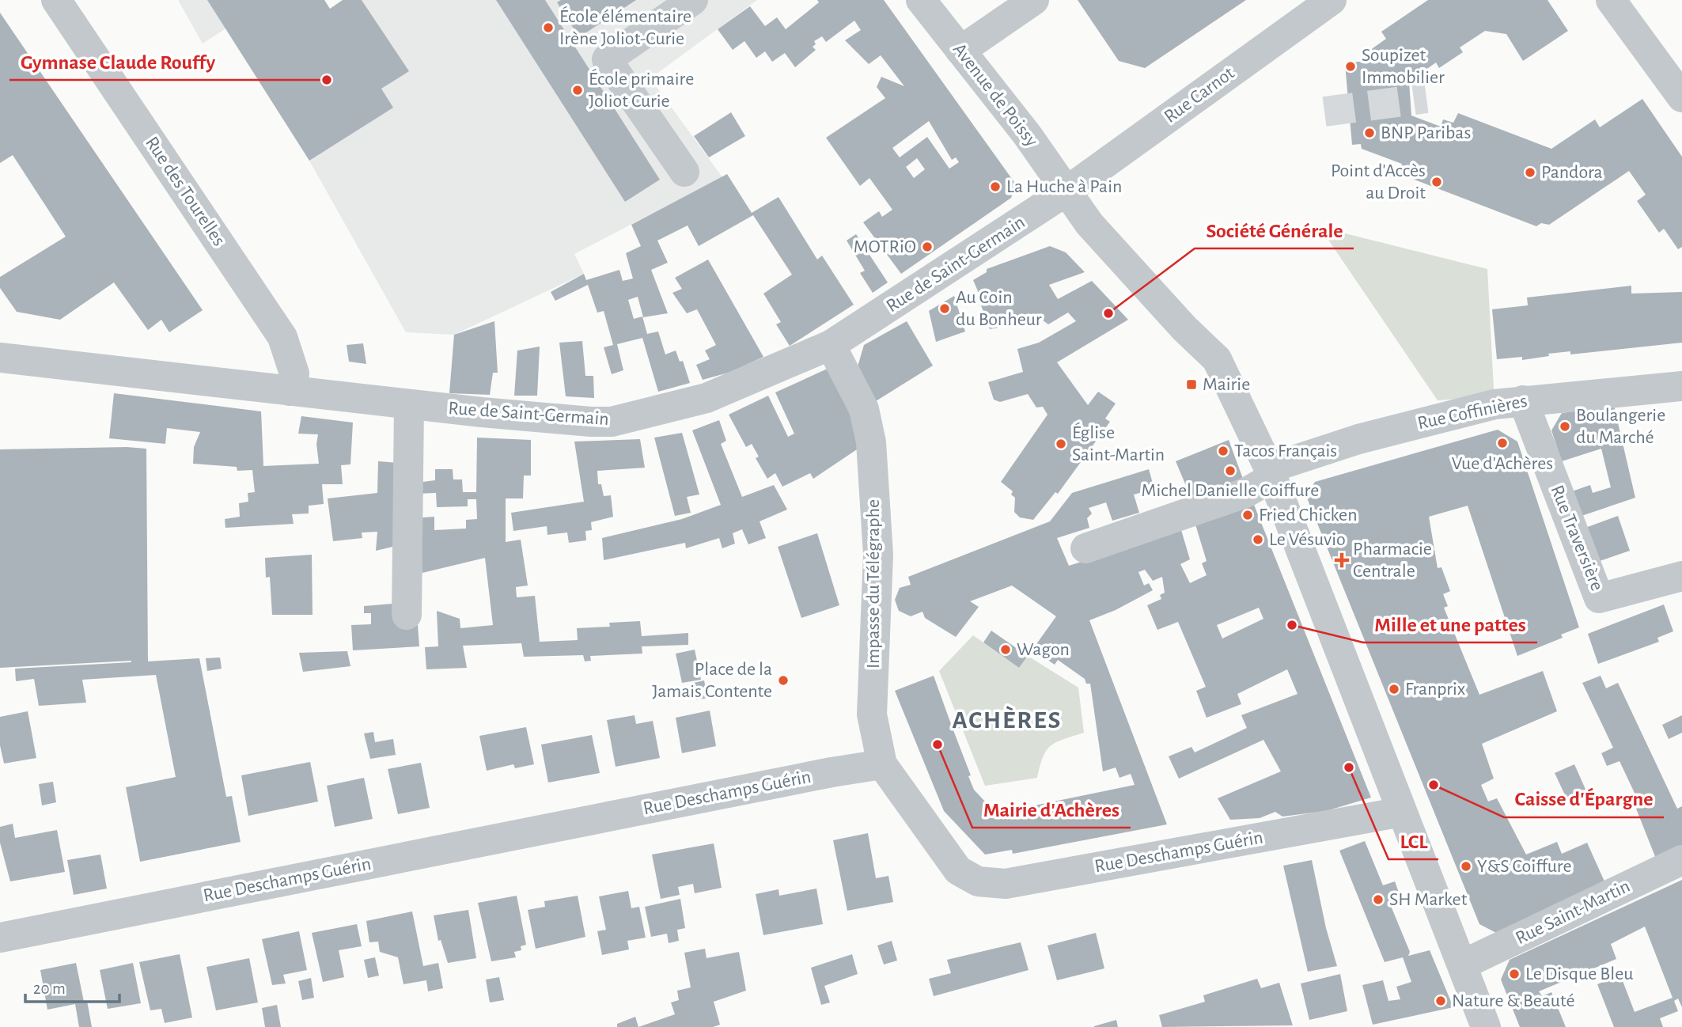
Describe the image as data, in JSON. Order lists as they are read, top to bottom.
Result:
{
  "streets": {
    "street": [
      "Avenue de Poissy",
      "Rue Carnot",
      "Rue des Tourelles",
      "Rue de Saint-Germain",
      "Rue Coffinières",
      "Rue Traversière",
      "Impasse du Télégraphe",
      "Rue Deschamps Guérin",
      "Rue Saint-Martin"
    ]
  },
  "crossings": [
    ["Avenue de Poissy", "Rue Carnot"],
    ["Avenue de Poissy", "Rue de Saint-Germain"],
    ["Avenue de Poissy", "Rue Coffinières"],
    ["Avenue de Poissy", "Rue Deschamps Guérin"],
    ["Avenue de Poissy", "Rue Saint-Martin"],
    ["Rue Carnot", "Rue de Saint-Germain"],
    ["Rue des Tourelles", "Rue de Saint-Germain"],
    ["Rue de Saint-Germain", "Impasse du Télégraphe"],
    ["Rue Coffinières", "Rue Traversière"],
    ["Impasse du Télégraphe", "Rue Deschamps Guérin"]
  ],
  "districts": ["ACHÈRES"],
  "places": {
    "other": [
      "École élémentaire Irène Joliot-Curie",
      "Soupizet Immobilier",
      "Gymnase Claude Rouffy",
      "École primaire Joliot Curie",
      "BNP Paribas",
      "Pandora",
      "Point d'Accès au Droit",
      "La Huche à Pain",
      "MOTRiO",
      "Au Coin du Bonheur",
      "Société Générale",
      "Boulangerie du Marché",
      "Vue d'Achères",
      "Église Saint-Martin",
      "Tacos Français",
      "Michel Danielle Coiffure",
      "Fried Chicken",
      "Le Vésuvio",
      "Mille et une pattes",
      "Wagon",
      "Place de la Jamais Contente",
      "Franprix",
      "Mairie d'Achères",
      "LCL",
      "Caisse d'Épargne",
      "Y&S Coiffure",
      "SH Market",
      "Le Disque Bleu",
      "Nature & Beauté"
    ],
    "transit": ["Mairie"],
    "health": ["Pharmacie Centrale"]
  },
  "scale_bar": "20 m"
}
